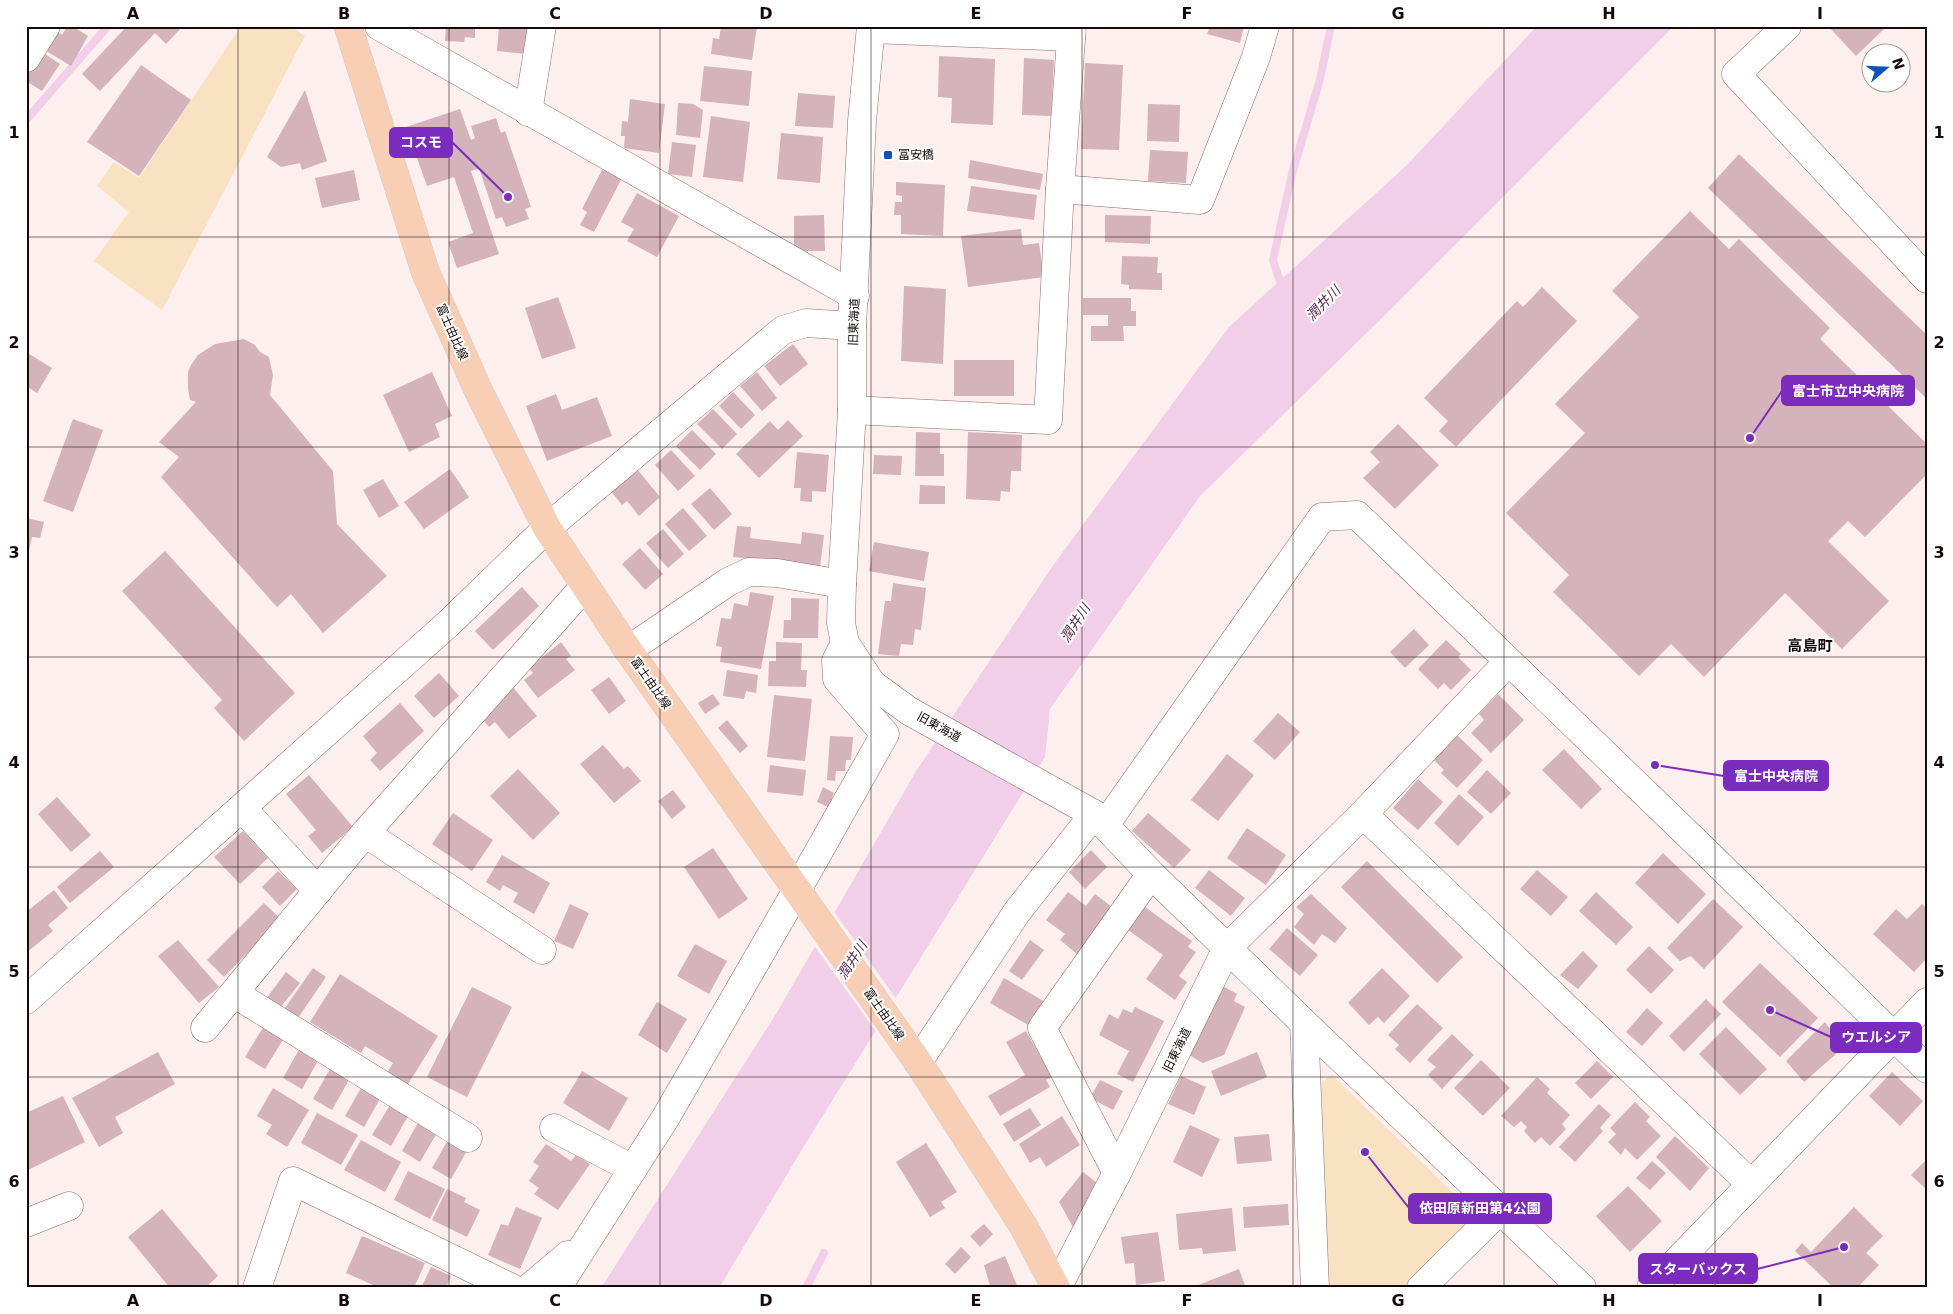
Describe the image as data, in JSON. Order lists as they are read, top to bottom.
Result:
{
  "streets": {
    "main road": ["富士由比線"],
    "street": ["旧東海道"]
  },
  "crossings": [
    ["旧東海道", "富士由比線"]
  ],
  "districts": ["高島町"],
  "water": ["潤井川"],
  "places": {
    "transit": ["冨安橋"],
    "other": [
      "コスモ",
      "富士市立中央病院",
      "富士中央病院",
      "ウエルシア",
      "依田原新田第4公園",
      "スターバックス"
    ]
  },
  "north": "right",
  "grid": {
    "columns": [
      "A",
      "B",
      "C",
      "D",
      "E",
      "F",
      "G",
      "H",
      "I"
    ],
    "rows": [
      "1",
      "2",
      "3",
      "4",
      "5",
      "6"
    ]
  }
}
